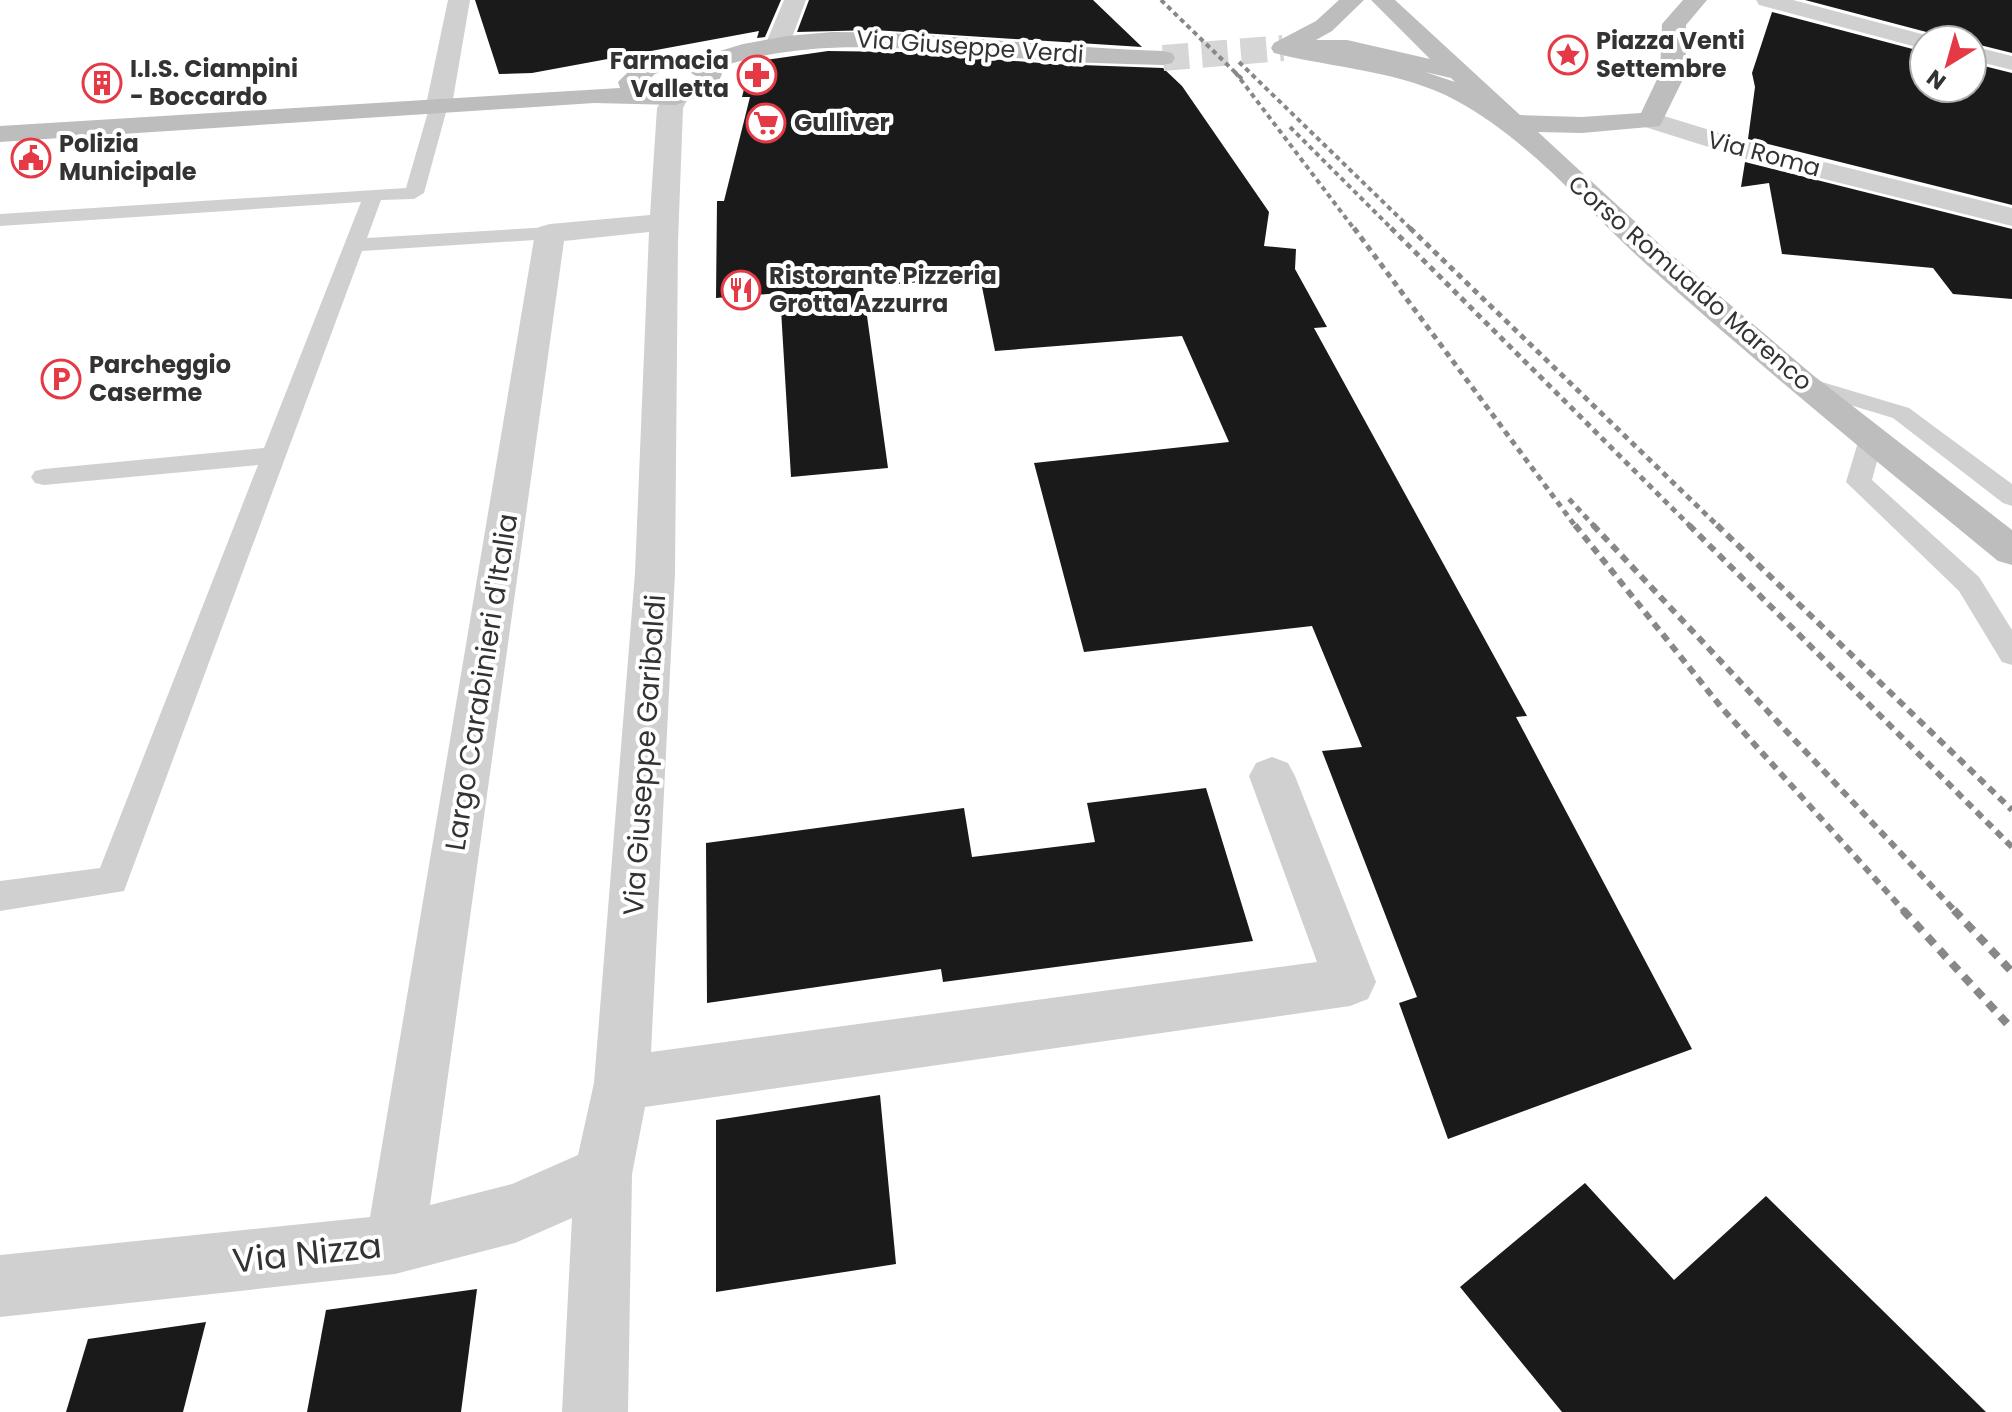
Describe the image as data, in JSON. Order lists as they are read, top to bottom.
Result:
{
  "streets": {
    "street": [
      "Via Giuseppe Verdi",
      "Via Roma",
      "Corso Romualdo Marenco",
      "Largo Carabinieri d'Italia",
      "Via Giuseppe Garibaldi",
      "Via Nizza"
    ]
  },
  "crossings": [
    ["Via Giuseppe Verdi", "Via Giuseppe Garibaldi"],
    ["Via Roma", "Corso Romualdo Marenco"],
    ["Largo Carabinieri d'Italia", "Via Nizza"],
    ["Via Giuseppe Garibaldi", "Via Nizza"]
  ],
  "places": {
    "place": ["Piazza Venti Settembre"],
    "pharmacy": ["Farmacia Valletta"],
    "building": ["I.I.S. Ciampini - Boccardo"],
    "supermarket": ["Gulliver"],
    "public building": ["Polizia Municipale"],
    "restaurant": ["Ristorante Pizzeria Grotta Azzurra"],
    "parking": ["Parcheggio Caserme"]
  },
  "north": "bottom left"
}
